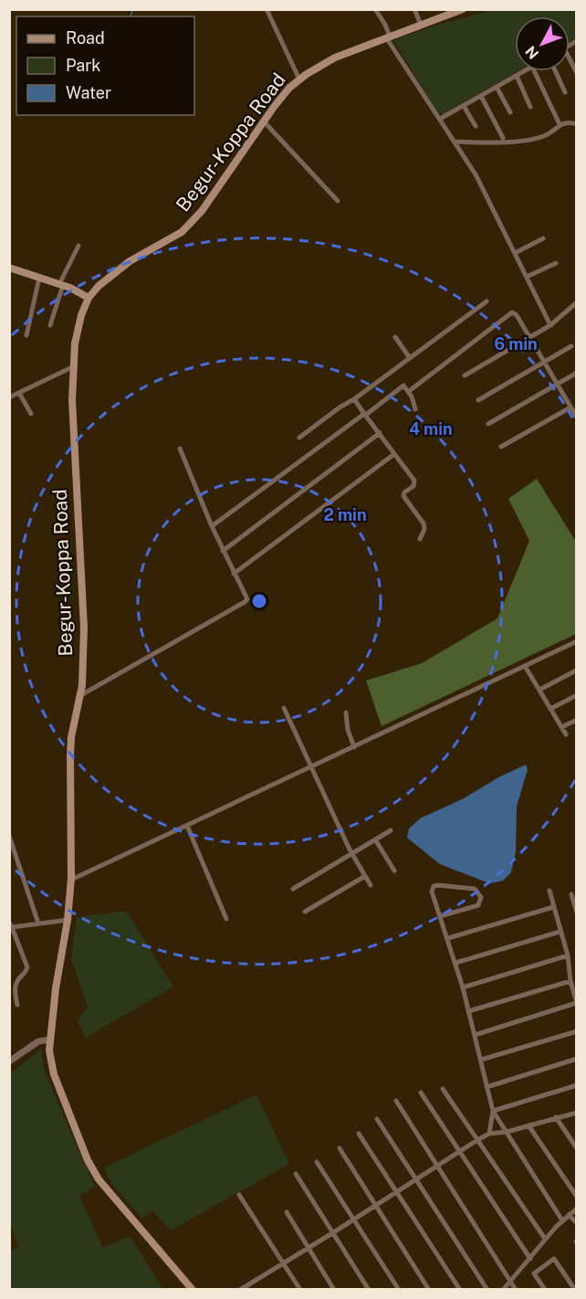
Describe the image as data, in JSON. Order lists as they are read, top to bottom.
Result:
{
  "streets": {
    "main road": ["Begur-Koppa Road"]
  },
  "legend": ["Road", "Park", "Water"],
  "north": "bottom left",
  "rings": ["6 min", "4 min", "2 min"]
}
